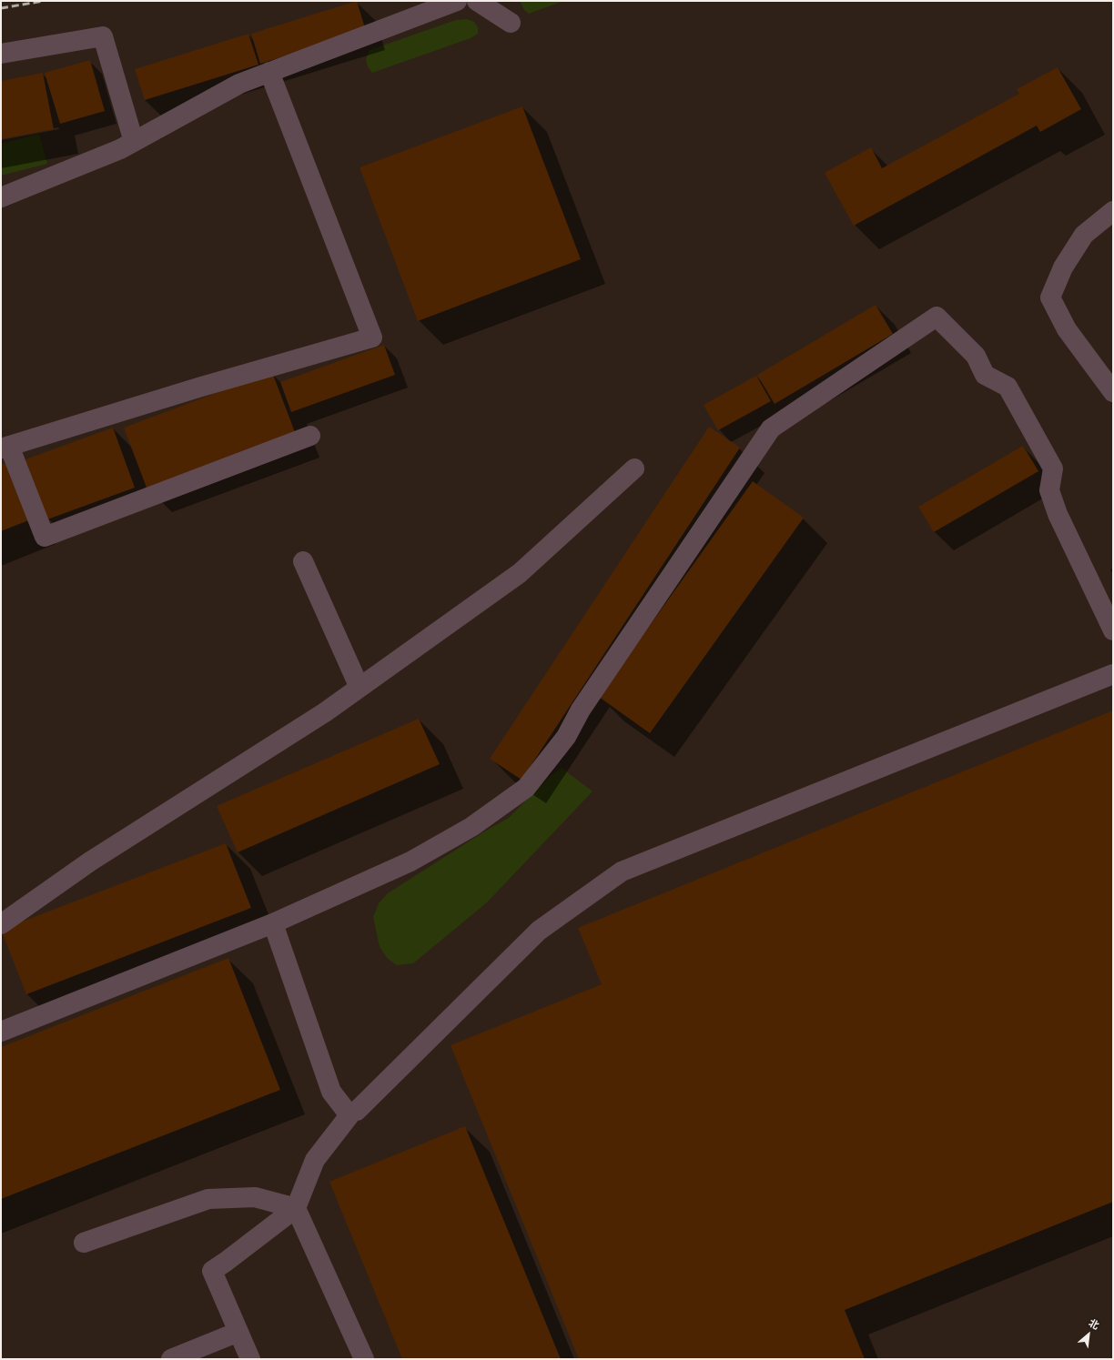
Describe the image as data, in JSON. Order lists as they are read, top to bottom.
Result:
{
  "north": "top right"
}
